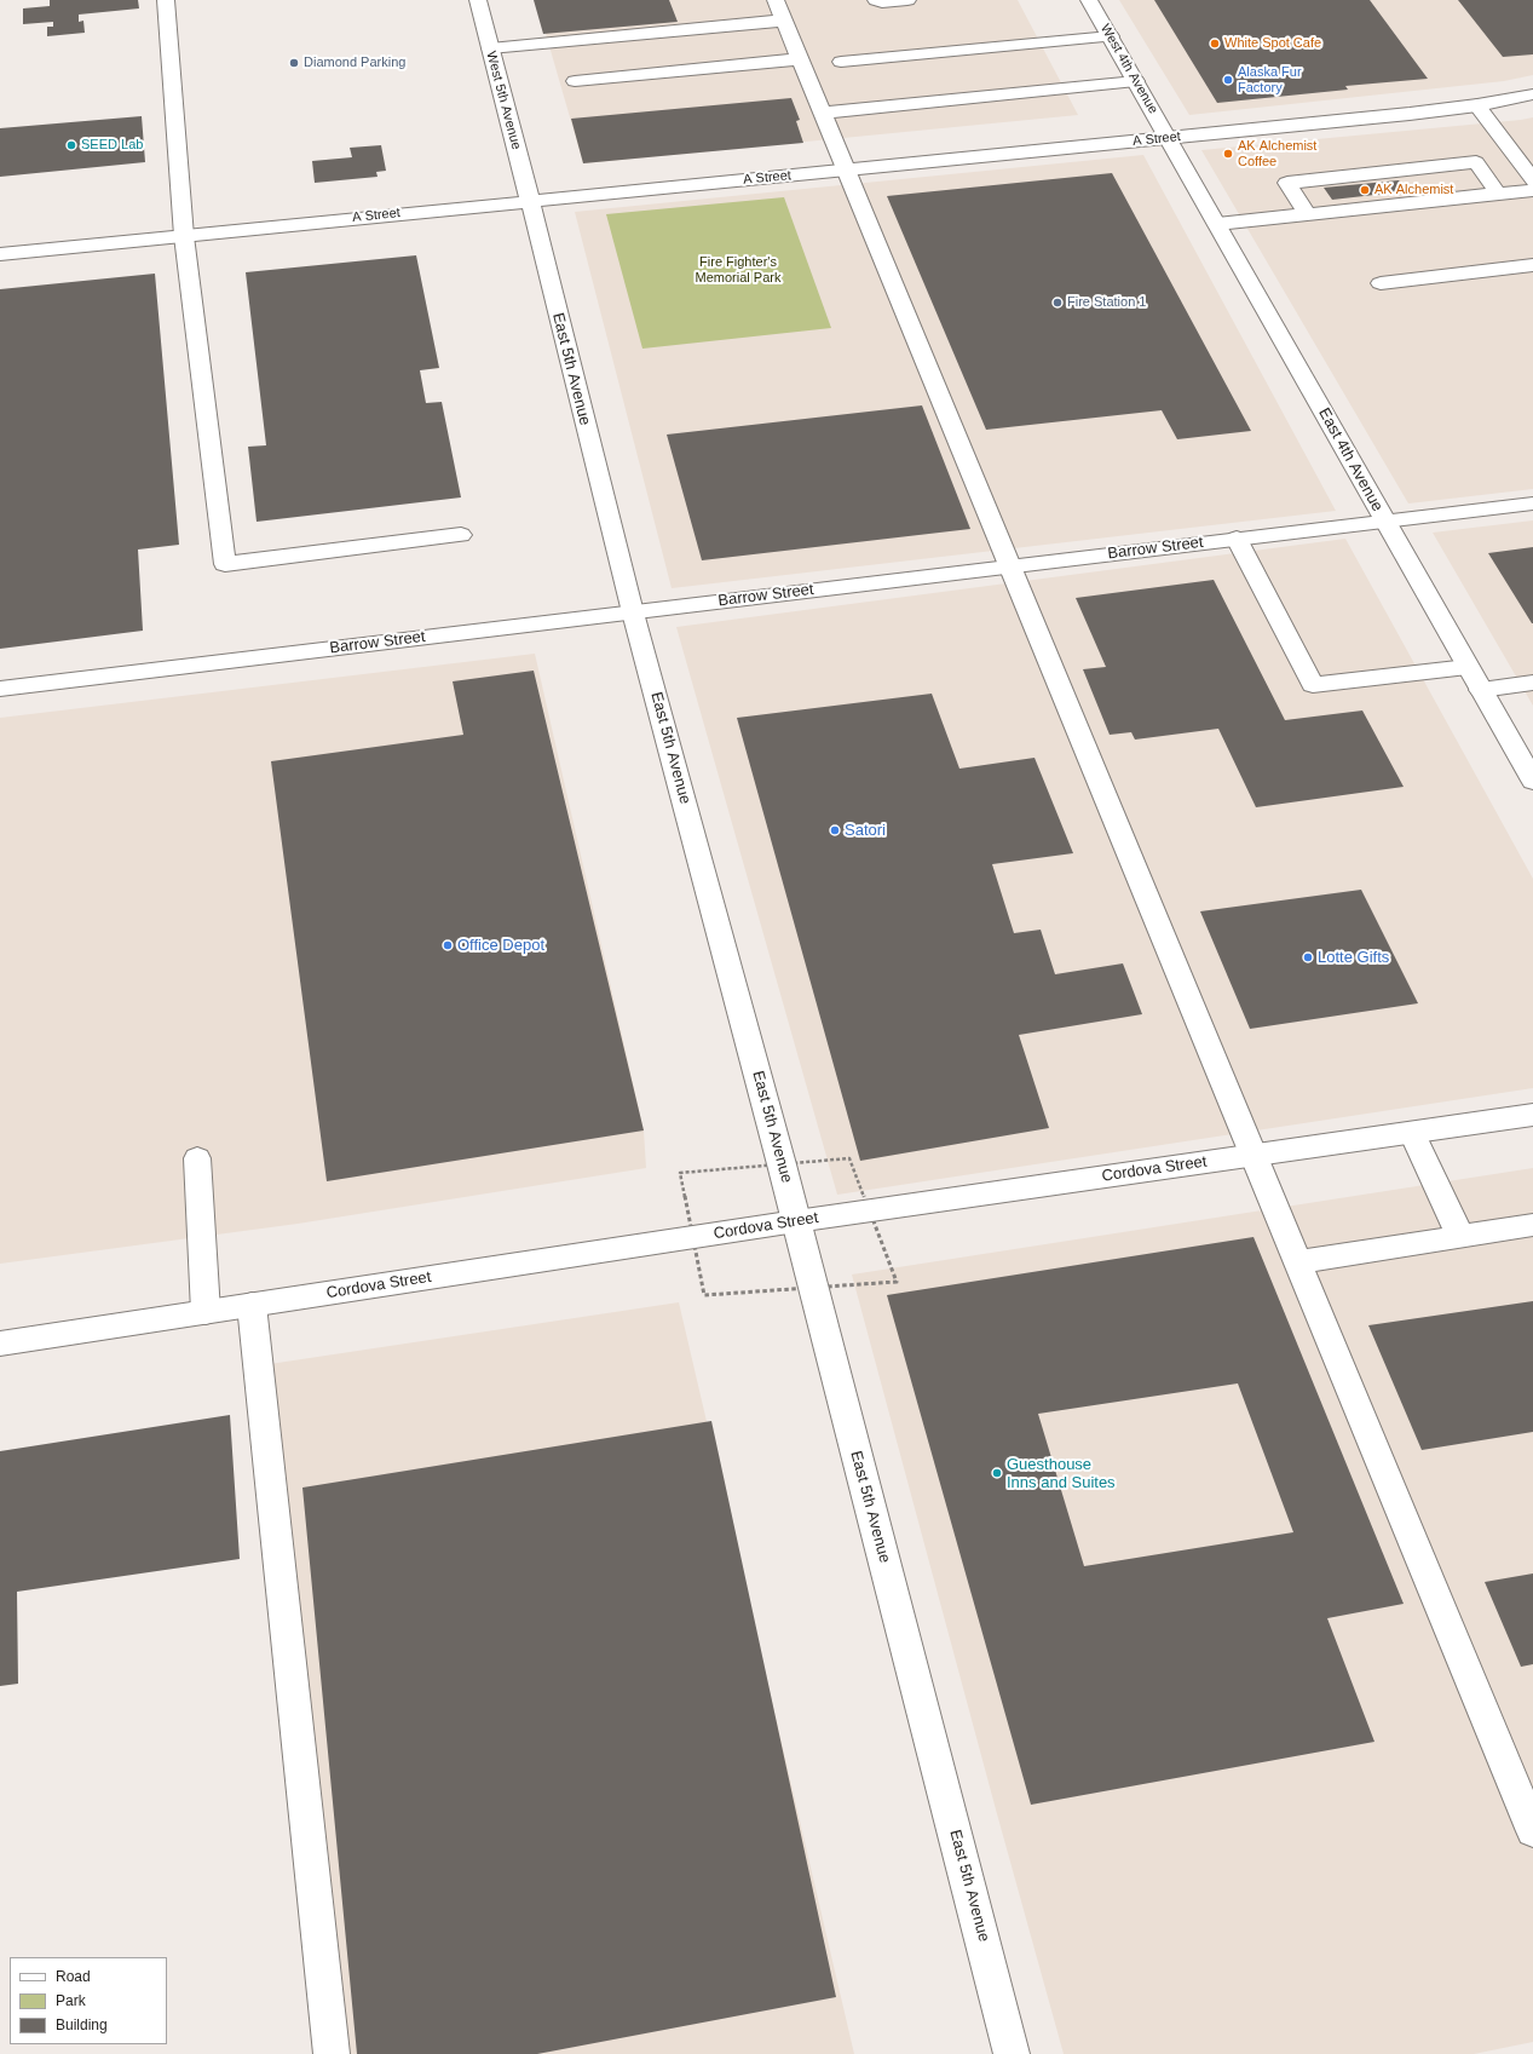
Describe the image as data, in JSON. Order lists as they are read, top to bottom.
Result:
{
  "streets": {
    "main road": [
      "West 4th Avenue",
      "West 5th Avenue",
      "A Street",
      "East 5th Avenue",
      "East 4th Avenue",
      "Barrow Street",
      "Cordova Street"
    ]
  },
  "crossings": [
    ["West 4th Avenue", "A Street"],
    ["West 4th Avenue", "East 4th Avenue"],
    ["West 5th Avenue", "A Street"],
    ["West 5th Avenue", "East 5th Avenue"],
    ["A Street", "East 5th Avenue"],
    ["A Street", "East 4th Avenue"],
    ["East 5th Avenue", "Barrow Street"],
    ["East 5th Avenue", "Cordova Street"],
    ["East 4th Avenue", "Barrow Street"]
  ],
  "parks": ["Fire Fighter's Memorial Park"],
  "places": [
    "White Spot Cafe",
    "Diamond Parking",
    "Alaska Fur Factory",
    "SEED Lab",
    "AK Alchemist Coffee",
    "AK Alchemist",
    "Fire Station 1",
    "Satori",
    "Office Depot",
    "Lotte Gifts",
    "Guesthouse Inns and Suites"
  ],
  "legend": ["Road", "Park", "Building"]
}
